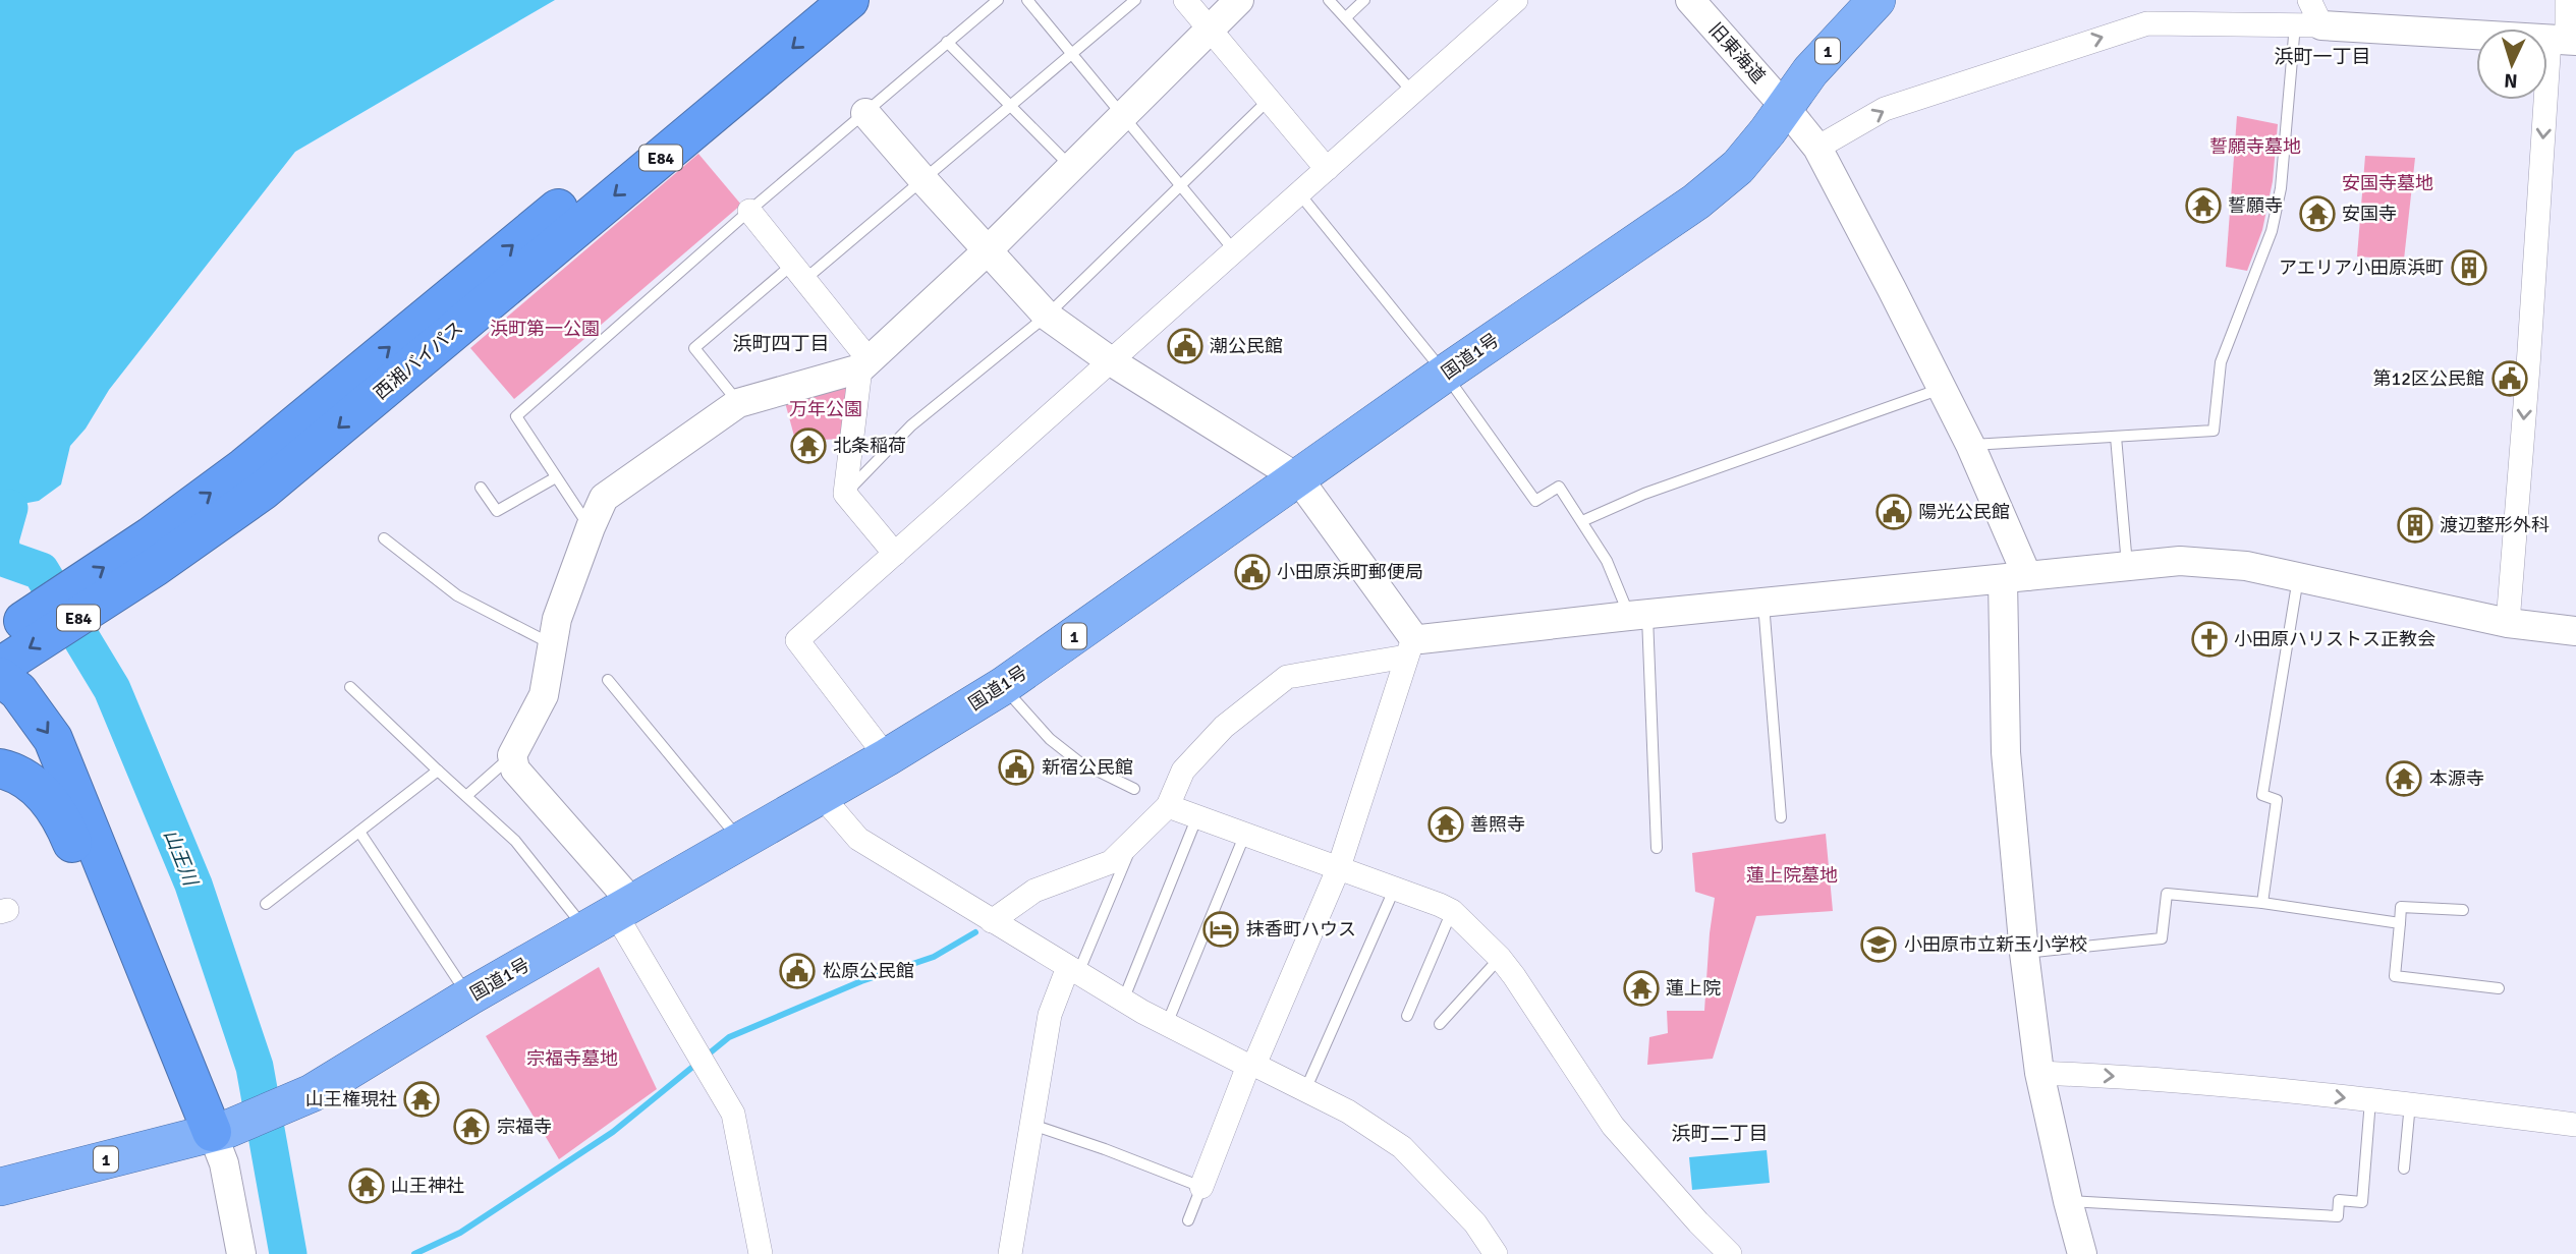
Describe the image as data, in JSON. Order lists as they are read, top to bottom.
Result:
{
  "streets": {
    "highway": [
      "1",
      "E84",
      "国道1号",
      "西湘バイパス"
    ],
    "street": ["旧東海道"]
  },
  "crossings": [
    ["旧東海道", "国道1号"]
  ],
  "districts": ["浜町一丁目", "浜町四丁目", "浜町二丁目"],
  "water": ["山王川"],
  "parks": [
    "誓願寺墓地",
    "安国寺墓地",
    "浜町第一公園",
    "万年公園",
    "蓮上院墓地",
    "宗福寺墓地"
  ],
  "places": {
    "temple": [
      "誓願寺",
      "安国寺",
      "北条稲荷",
      "本源寺",
      "善照寺",
      "蓮上院",
      "山王権現社",
      "宗福寺",
      "山王神社"
    ],
    "building": ["アエリア小田原浜町", "渡辺整形外科"],
    "public building": [
      "潮公民館",
      "第12区公民館",
      "陽光公民館",
      "小田原浜町郵便局",
      "新宿公民館",
      "松原公民館"
    ],
    "church": ["小田原ハリストス正教会"],
    "hotel": ["抹香町ハウス"],
    "school or university": ["小田原市立新玉小学校"]
  },
  "north": "bottom"
}
